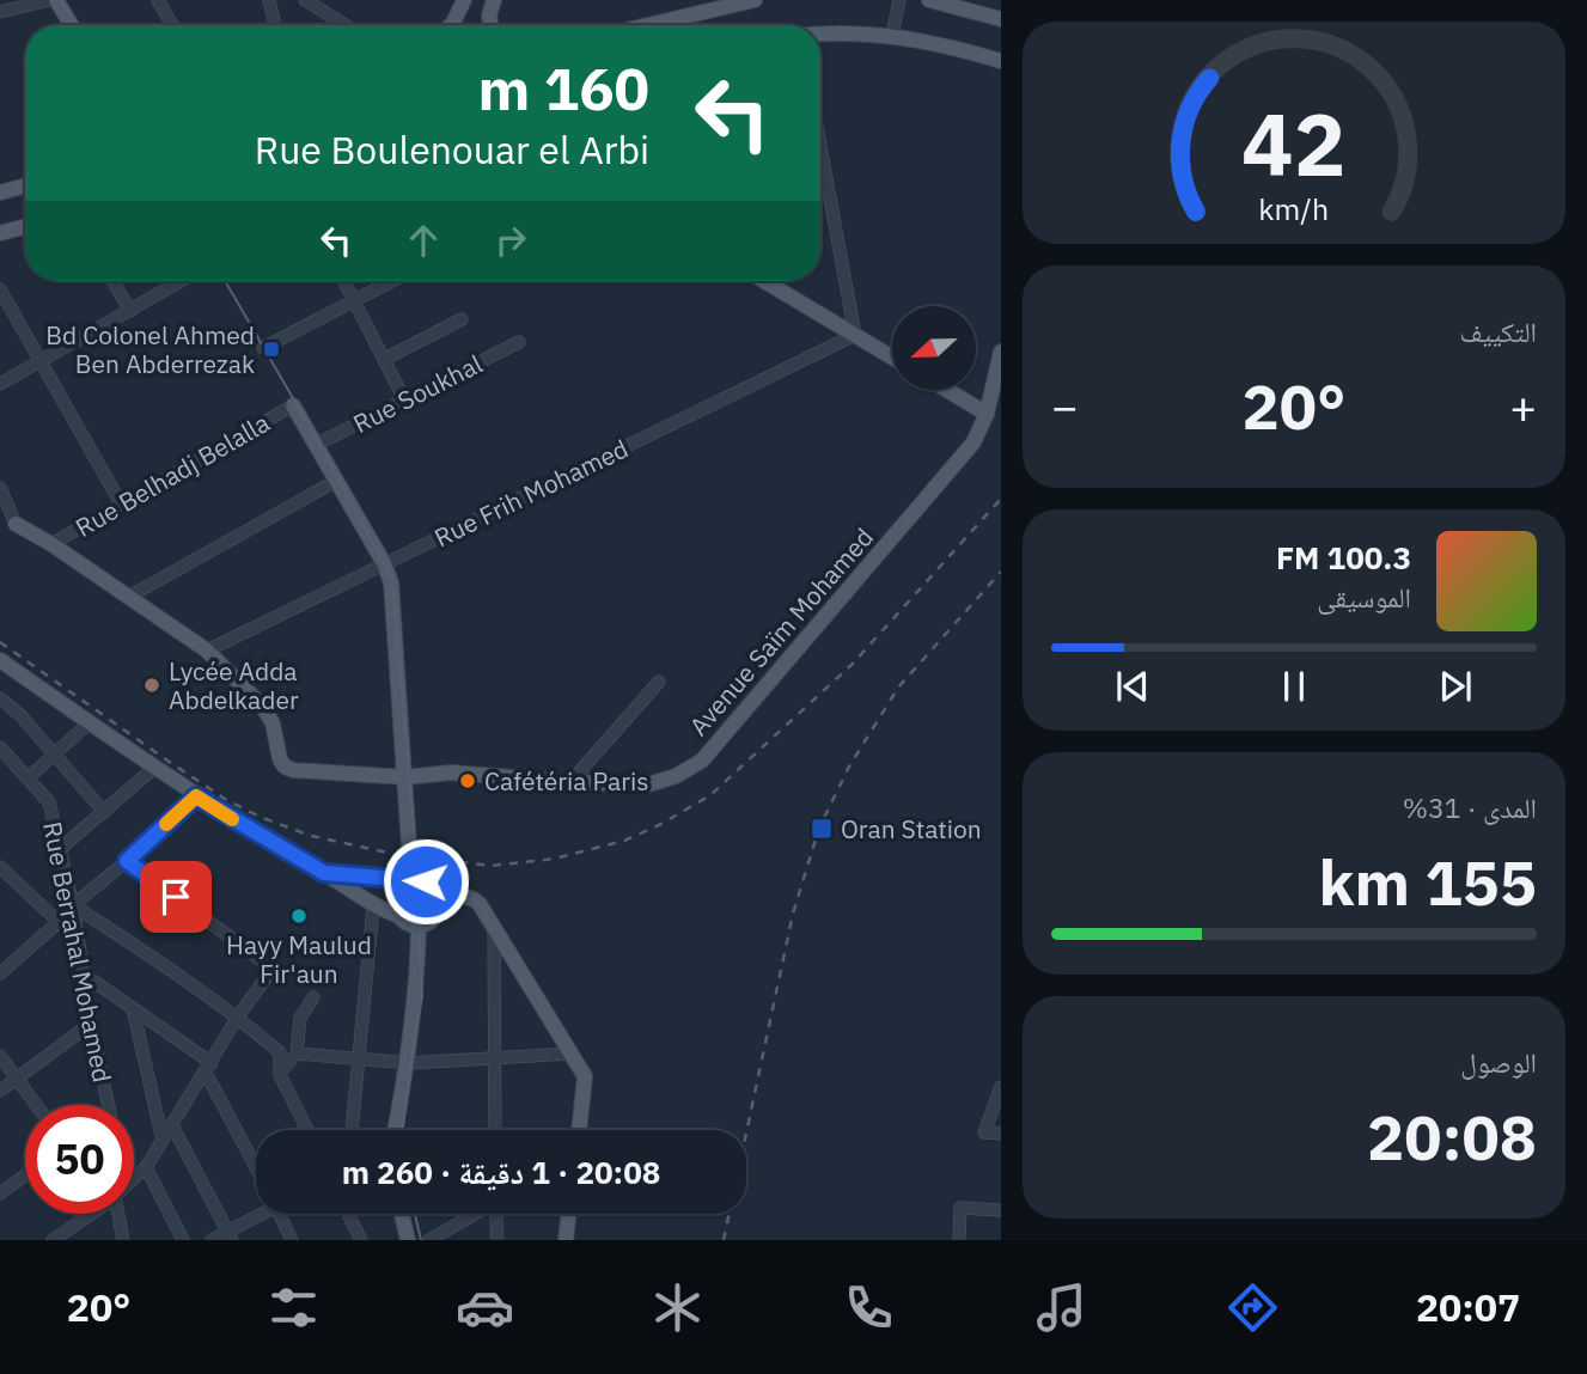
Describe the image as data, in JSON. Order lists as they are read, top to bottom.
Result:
{
  "streets": {
    "main road": ["Avenue Saïm Mohamed"],
    "street": [
      "Rue Soukhal",
      "Rue Belhadj Belalla",
      "Rue Frih Mohamed",
      "Rue Berrahal Mohamed"
    ]
  },
  "crossings": [
    ["Rue Frih Mohamed", "Avenue Saïm Mohamed"]
  ],
  "places": {
    "transit": ["Bd Colonel Ahmed Ben Abderrezak", "Oran Station"],
    "other": ["Lycée Adda Abdelkader", "Cafétéria Paris", "Hayy Maulud Fir'aun"]
  },
  "north": "left",
  "page": {
    "turn": ["160 m", "Rue Boulenouar el Arbi"],
    "tile": [
      "التكييف",
      ["المدى · 31%", "155 km"],
      ["الوصول", "20:08"]
    ],
    "heat": ["−", "20°", "+"],
    "song": ["100.3 FM", "الموسيقى"],
    "limit": "50",
    "trip": "20:08 · 1 دقيقة · 260 m",
    "tabs": ["20:07", "20°"],
    "gauge": ["42", "km/h"]
  }
}
